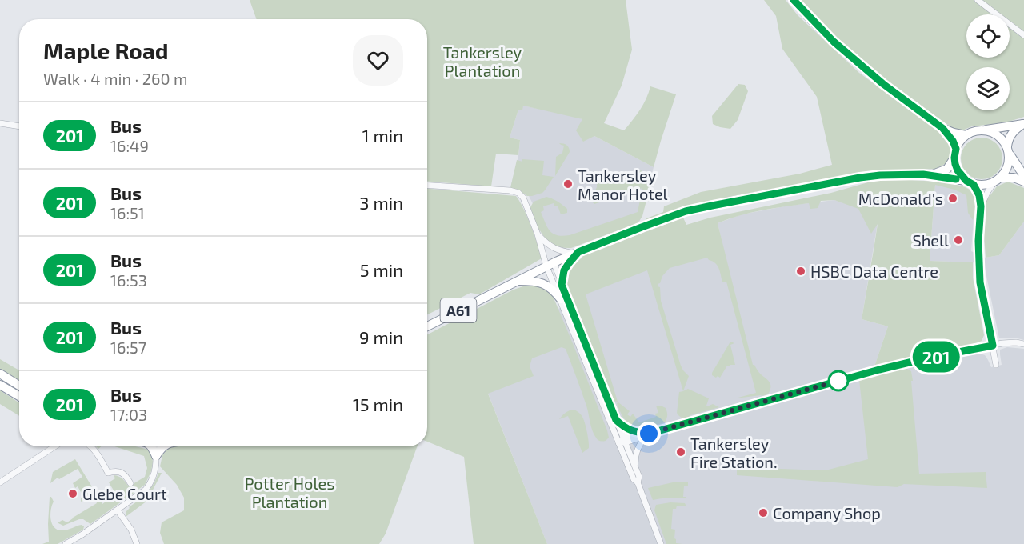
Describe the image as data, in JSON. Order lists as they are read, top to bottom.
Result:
{
  "streets": {
    "highway": ["A61"]
  },
  "parks": ["Tankersley Plantation", "Potter Holes Plantation"],
  "places": [
    "Tankersley Manor Hotel",
    "McDonald's",
    "Shell",
    "HSBC Data Centre",
    "Tankersley Fire Station.",
    "Glebe Court",
    "Company Shop"
  ],
  "lines": ["bus line 201"],
  "page": {
    "on_map": "201",
    "heading": ["Maple Road", "Walk · 4 min · 260 m"],
    "list": [
      {
        "mark": "201",
        "name": "Bus",
        "note": "16:49",
        "value": "1 min"
      },
      {
        "mark": "201",
        "name": "Bus",
        "note": "16:51",
        "value": "3 min"
      },
      {
        "mark": "201",
        "name": "Bus",
        "note": "16:53",
        "value": "5 min"
      },
      {
        "mark": "201",
        "name": "Bus",
        "note": "16:57",
        "value": "9 min"
      },
      {
        "mark": "201",
        "name": "Bus",
        "note": "17:03",
        "value": "15 min"
      }
    ]
  }
}
